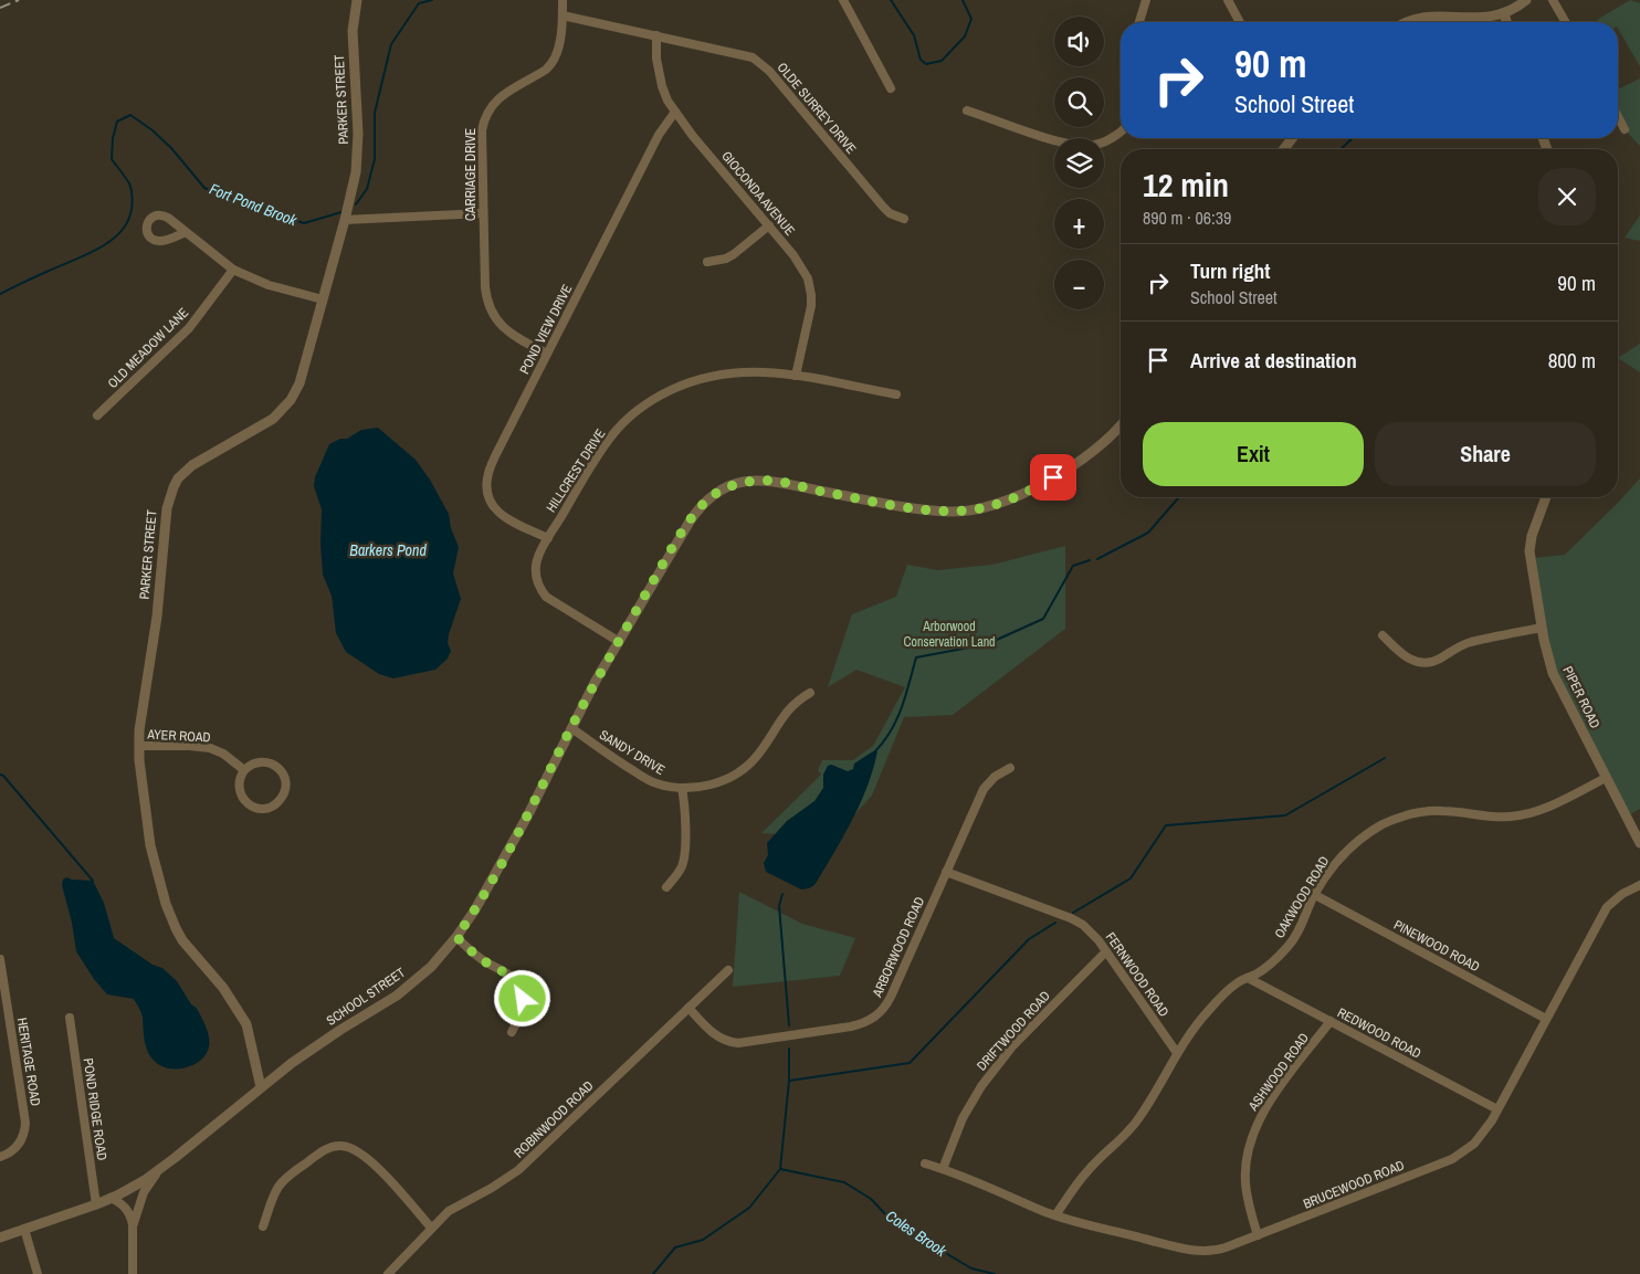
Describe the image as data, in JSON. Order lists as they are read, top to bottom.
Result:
{
  "streets": {
    "street": [
      "PARKER STREET",
      "OLDE SURREY DRIVE",
      "CARRIAGE DRIVE",
      "GIOCONDA AVENUE",
      "POND VIEW DRIVE",
      "OLD MEADOW LANE",
      "HILLCREST DRIVE",
      "PIPER ROAD",
      "AYER ROAD",
      "SANDY DRIVE",
      "OAKWOOD ROAD",
      "PINEWOOD ROAD",
      "ARBORWOOD ROAD",
      "FERNWOOD ROAD",
      "SCHOOL STREET",
      "DRIFTWOOD ROAD",
      "REDWOOD ROAD",
      "HERITAGE ROAD",
      "ASHWOOD ROAD",
      "POND RIDGE ROAD",
      "ROBINWOOD ROAD",
      "BRUCEWOOD ROAD"
    ]
  },
  "crossings": [
    ["PARKER STREET", "AYER ROAD"],
    ["PARKER STREET", "SCHOOL STREET"],
    ["OLDE SURREY DRIVE", "CARRIAGE DRIVE"],
    ["OLDE SURREY DRIVE", "GIOCONDA AVENUE"],
    ["CARRIAGE DRIVE", "POND VIEW DRIVE"],
    ["GIOCONDA AVENUE", "POND VIEW DRIVE"],
    ["GIOCONDA AVENUE", "HILLCREST DRIVE"],
    ["POND VIEW DRIVE", "HILLCREST DRIVE"],
    ["HILLCREST DRIVE", "SCHOOL STREET"],
    ["PIPER ROAD", "OAKWOOD ROAD"],
    ["SANDY DRIVE", "SCHOOL STREET"],
    ["OAKWOOD ROAD", "PINEWOOD ROAD"],
    ["OAKWOOD ROAD", "FERNWOOD ROAD"],
    ["OAKWOOD ROAD", "REDWOOD ROAD"],
    ["OAKWOOD ROAD", "BRUCEWOOD ROAD"],
    ["PINEWOOD ROAD", "BRUCEWOOD ROAD"],
    ["ARBORWOOD ROAD", "FERNWOOD ROAD"],
    ["ARBORWOOD ROAD", "ROBINWOOD ROAD"],
    ["FERNWOOD ROAD", "DRIFTWOOD ROAD"],
    ["SCHOOL STREET", "POND RIDGE ROAD"],
    ["DRIFTWOOD ROAD", "BRUCEWOOD ROAD"],
    ["REDWOOD ROAD", "ASHWOOD ROAD"],
    ["REDWOOD ROAD", "BRUCEWOOD ROAD"],
    ["ASHWOOD ROAD", "BRUCEWOOD ROAD"]
  ],
  "water": ["Fort Pond Brook", "Barkers Pond", "Coles Brook"],
  "parks": ["Arborwood Conservation Land"],
  "page": {
    "map_buttons": ["+", "−"],
    "turn": ["90 m", "School Street"],
    "heading": ["12 min", "890 m · 06:39"],
    "list": [
      {
        "name": "Turn right",
        "note": "School Street",
        "value": "90 m"
      },
      {
        "name": "Arrive at destination",
        "value": "800 m"
      }
    ],
    "buttons": ["Exit", "Share"]
  }
}
